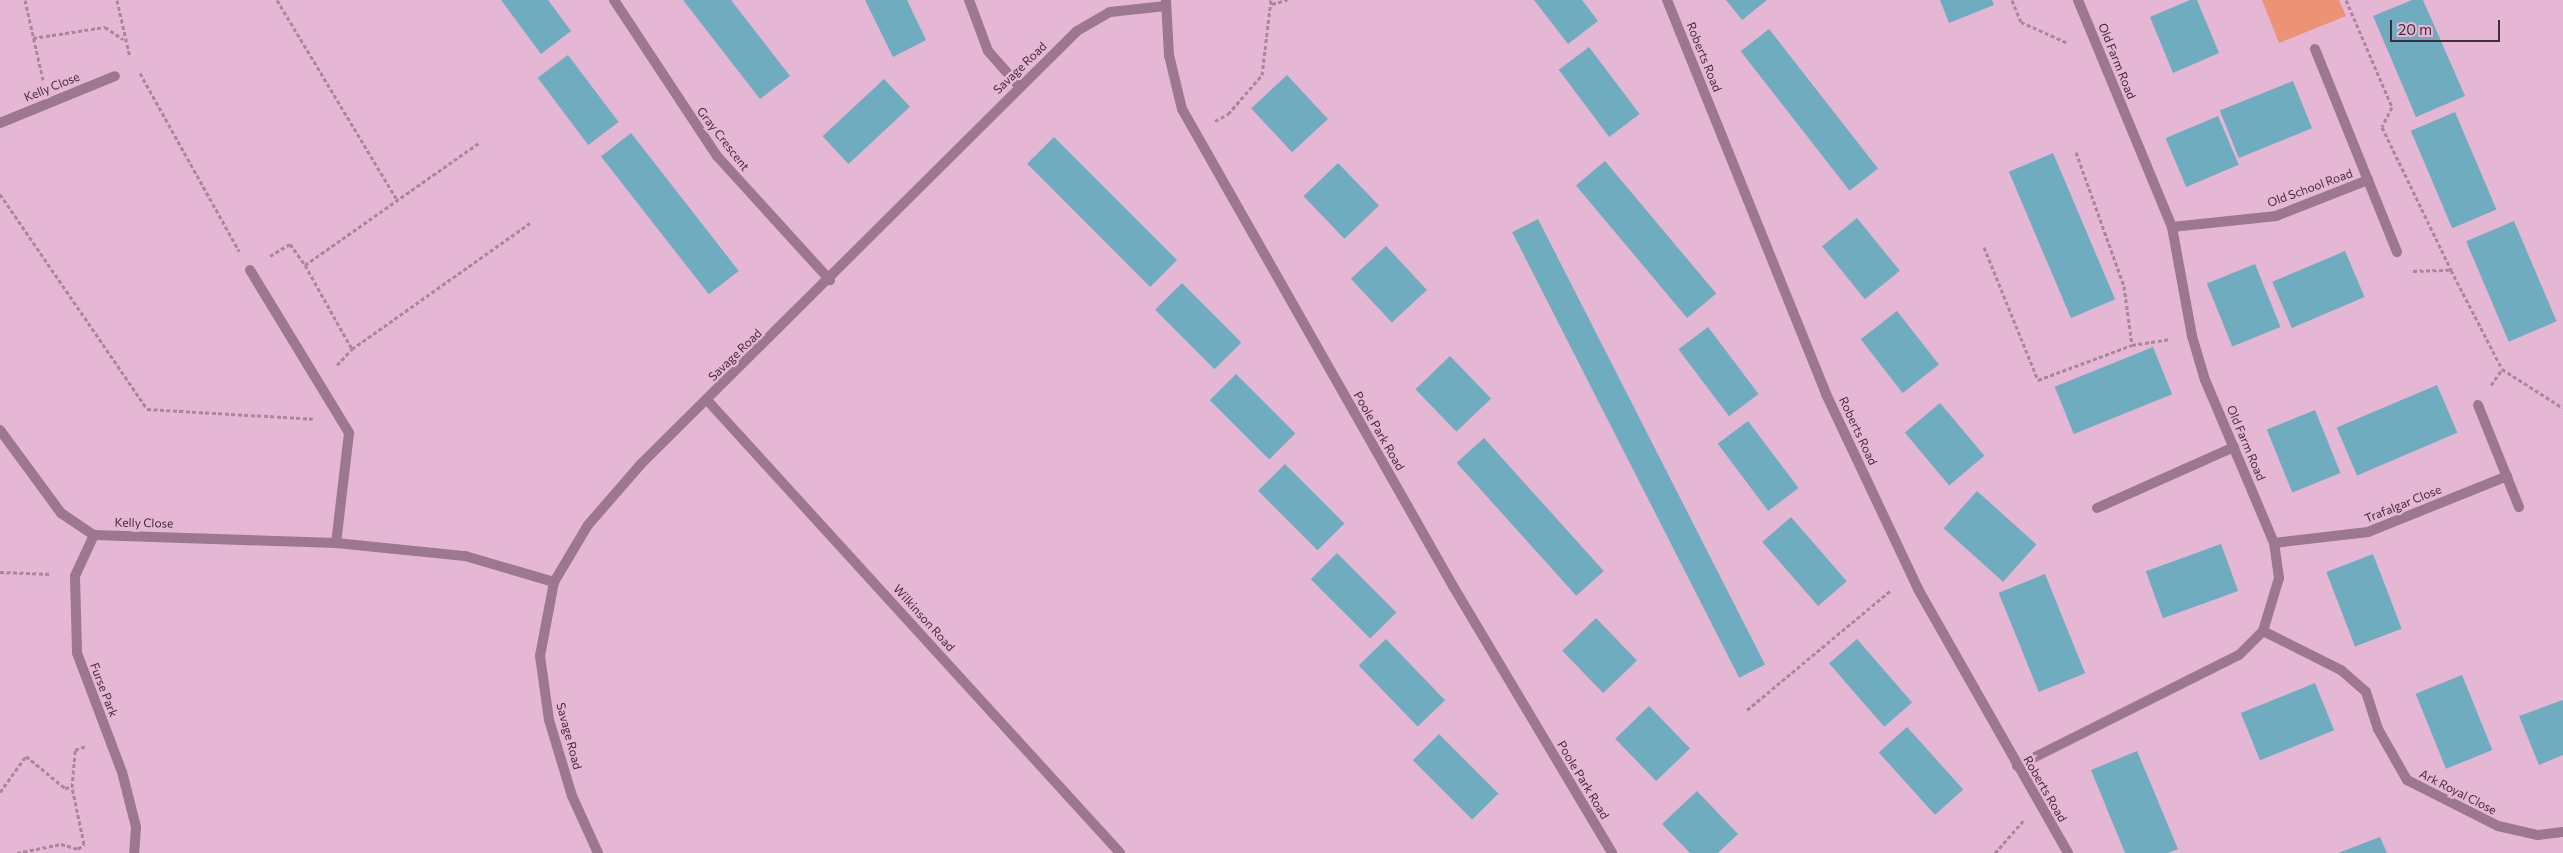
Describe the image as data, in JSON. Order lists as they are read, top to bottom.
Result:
{
  "streets": {
    "street": [
      "Roberts Road",
      "Old Farm Road",
      "Savage Road",
      "Kelly Close",
      "Gray Crescent",
      "Old School Road",
      "Poole Park Road",
      "Trafalgar Close",
      "Wilkinson Road",
      "Furse Park",
      "Ark Royal Close"
    ]
  },
  "crossings": [
    ["Old Farm Road", "Old School Road"],
    ["Old Farm Road", "Trafalgar Close"],
    ["Old Farm Road", "Ark Royal Close"],
    ["Savage Road", "Kelly Close"],
    ["Savage Road", "Gray Crescent"],
    ["Savage Road", "Poole Park Road"],
    ["Savage Road", "Wilkinson Road"],
    ["Kelly Close", "Furse Park"]
  ],
  "scale_bar": "20 m"
}
